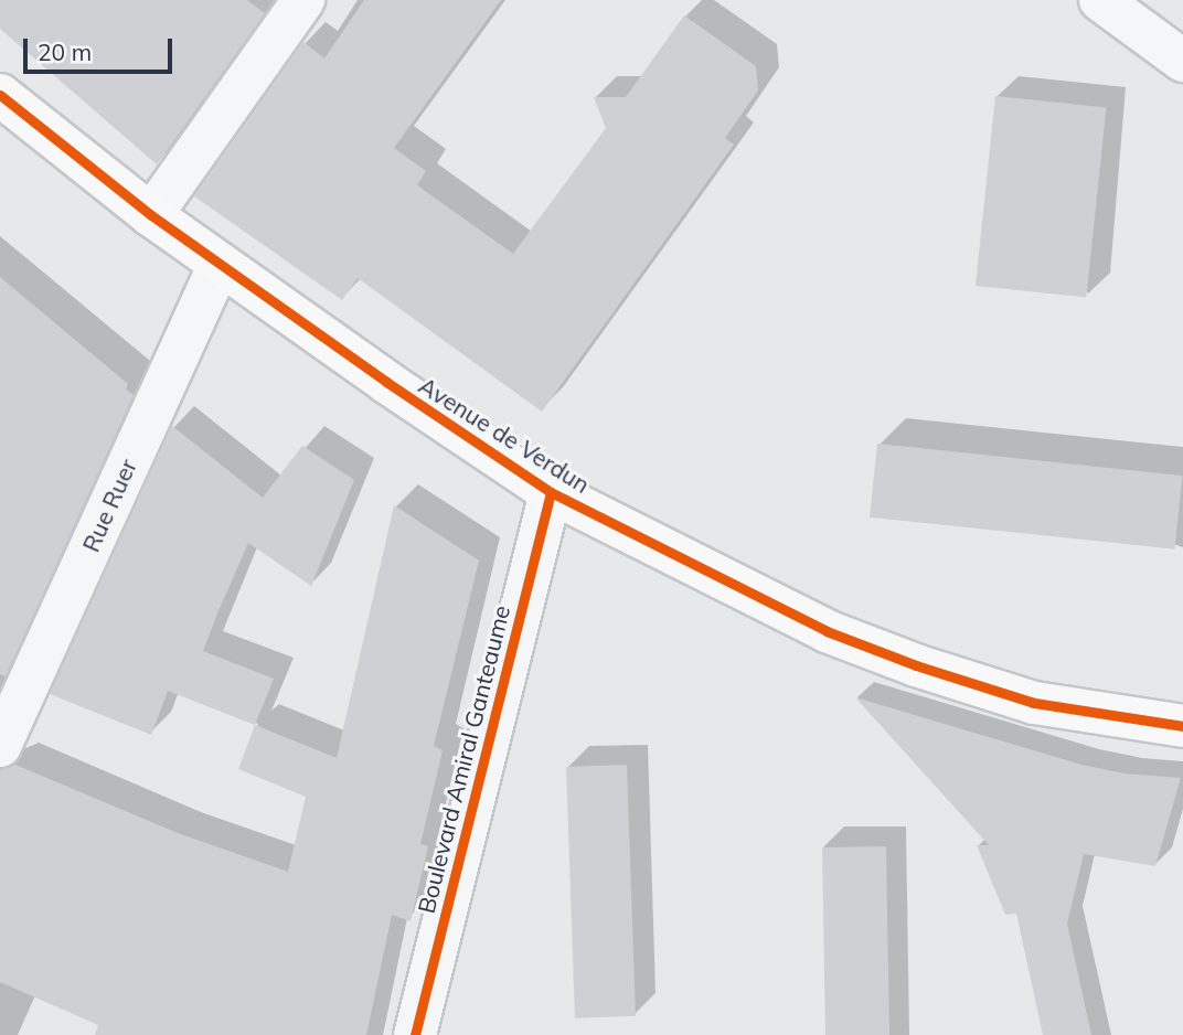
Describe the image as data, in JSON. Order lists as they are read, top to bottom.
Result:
{
  "streets": {
    "main road": ["Avenue de Verdun"],
    "street": ["Rue Ruer", "Boulevard Amiral Ganteaume"]
  },
  "crossings": [
    ["Avenue de Verdun", "Rue Ruer"],
    ["Avenue de Verdun", "Boulevard Amiral Ganteaume"]
  ],
  "scale_bar": "20 m"
}
